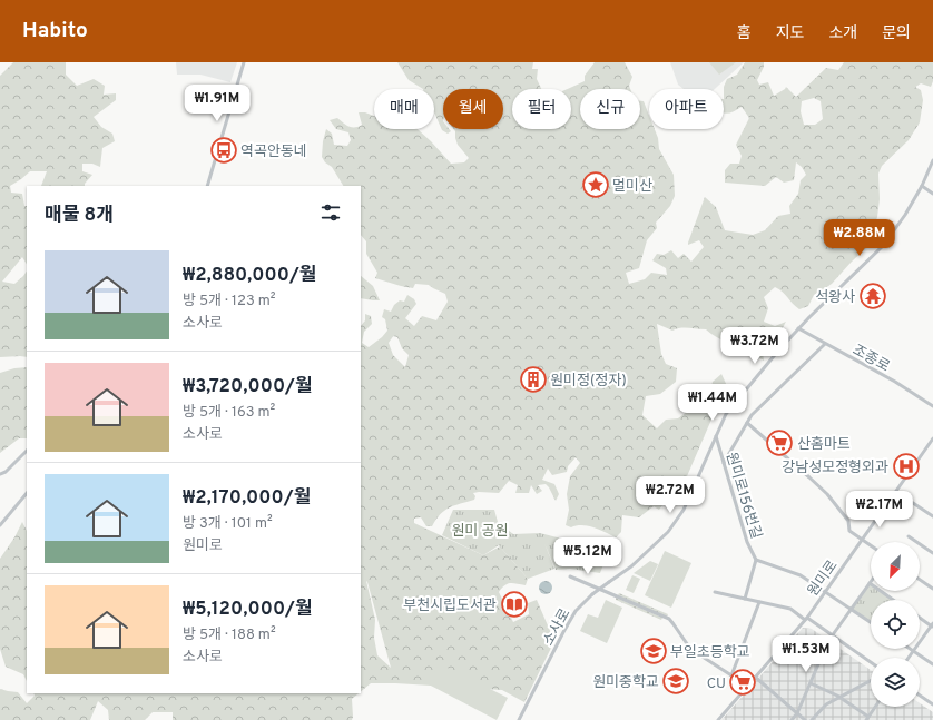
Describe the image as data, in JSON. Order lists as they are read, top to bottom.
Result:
{
  "streets": {
    "street": [
      "조종로",
      "원미로156번길",
      "원미로",
      "소사로"
    ]
  },
  "crossings": [
    ["조종로", "소사로"],
    ["원미로156번길", "원미로"],
    ["원미로156번길", "소사로"]
  ],
  "parks": ["원미 공원"],
  "places": {
    "bus stop": ["역곡안동네"],
    "place": ["멀미산"],
    "temple": ["석왕사"],
    "building": ["원미정(정자)"],
    "supermarket": ["산홈마트", "CU"],
    "hospital": ["강남성모정형외과"],
    "library": ["부천시립도서관"],
    "school or university": ["부일초등학교", "원미중학교"]
  },
  "north": "bottom left",
  "page": {
    "header": "Habito",
    "nav": [
      "홈",
      "지도",
      "소개",
      "문의"
    ],
    "price": [
      "₩1.91M",
      "₩2.88M",
      "₩3.72M",
      "₩1.44M",
      "₩2.72M",
      "₩2.17M",
      "₩5.12M",
      "₩1.53M"
    ],
    "chip": [
      "매매",
      "월세",
      "필터",
      "신규",
      "아파트"
    ],
    "heading": "매물 8개",
    "list": [
      {
        "name": "₩2,880,000/월",
        "note": "방 5개 · 123 m² · 소사로"
      },
      {
        "name": "₩3,720,000/월",
        "note": "방 5개 · 163 m² · 소사로"
      },
      {
        "name": "₩2,170,000/월",
        "note": "방 3개 · 101 m² · 원미로"
      },
      {
        "name": "₩5,120,000/월",
        "note": "방 5개 · 188 m² · 소사로"
      }
    ]
  }
}
